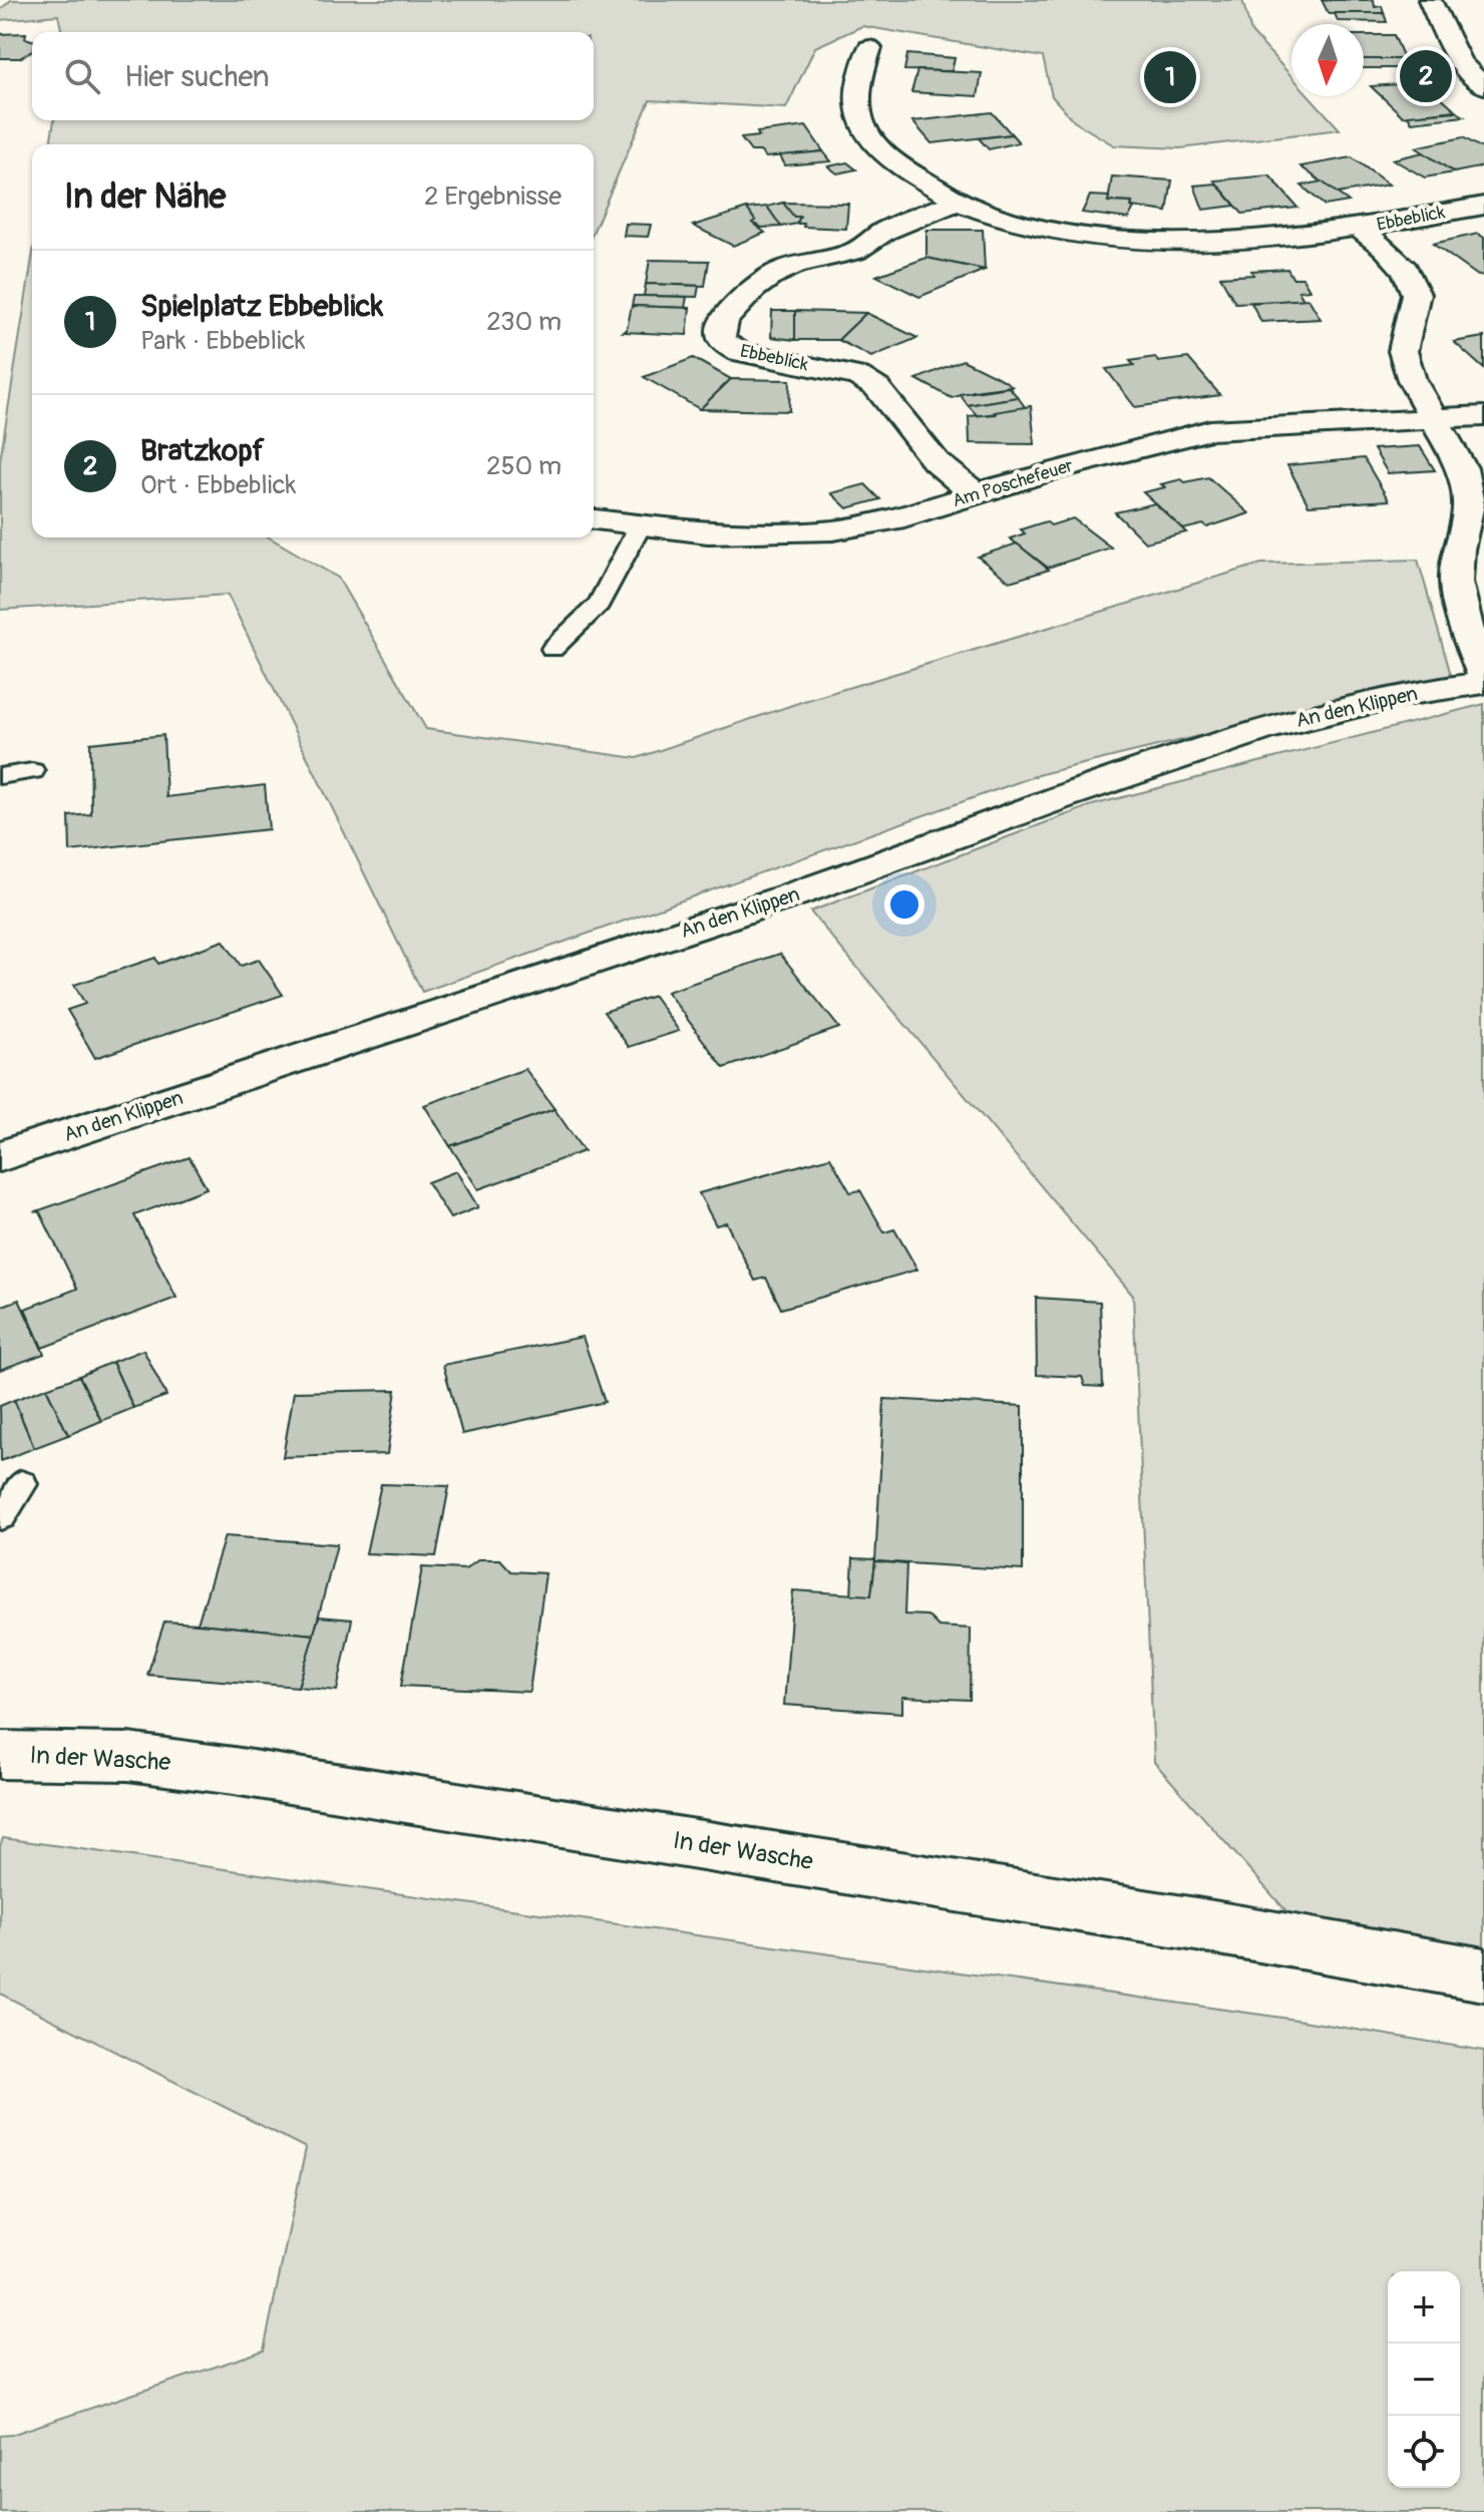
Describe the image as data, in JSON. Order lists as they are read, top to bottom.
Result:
{
  "streets": {
    "street": [
      "Ebbeblick",
      "Am Poschefeuer",
      "An den Klippen",
      "In der Wasche"
    ]
  },
  "crossings": [
    ["Ebbeblick", "Am Poschefeuer"]
  ],
  "north": "bottom",
  "page": {
    "search": "Hier suchen",
    "pins": ["2", "1"],
    "heading": ["In der Nähe", "2 Ergebnisse"],
    "list": [
      {
        "mark": "1",
        "name": "Spielplatz Ebbeblick",
        "note": "Park · Ebbeblick",
        "value": "230 m"
      },
      {
        "mark": "2",
        "name": "Bratzkopf",
        "note": "Ort · Ebbeblick",
        "value": "250 m"
      }
    ],
    "map_buttons": ["+", "−"]
  }
}
